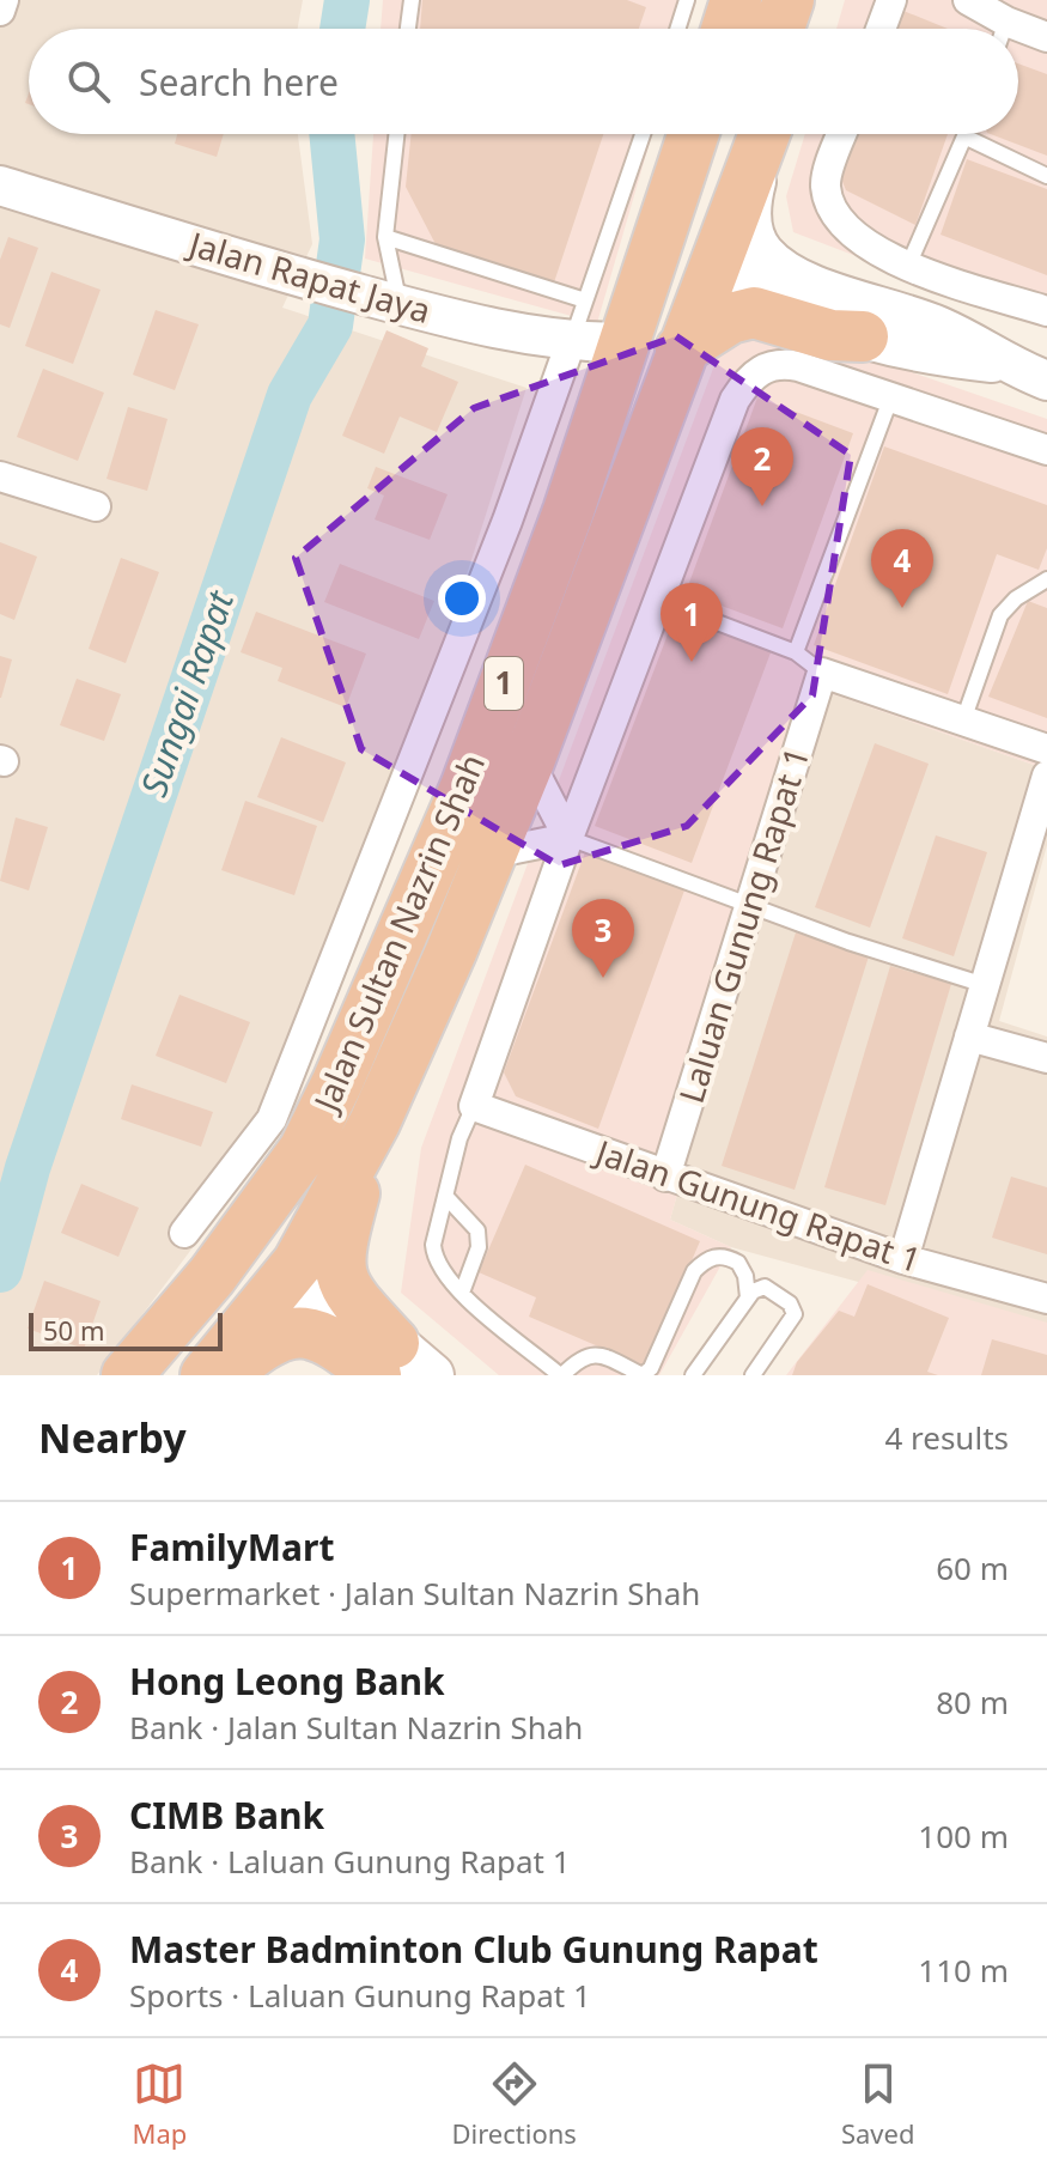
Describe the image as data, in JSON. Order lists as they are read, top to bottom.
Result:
{
  "streets": {
    "highway": ["1", "Jalan Sultan Nazrin Shah"],
    "street": ["Jalan Rapat Jaya", "Laluan Gunung Rapat 1", "Jalan Gunung Rapat 1"]
  },
  "crossings": [
    ["Jalan Rapat Jaya", "Jalan Sultan Nazrin Shah"],
    ["Laluan Gunung Rapat 1", "Jalan Gunung Rapat 1"]
  ],
  "water": ["Sungai Rapat"],
  "scale_bar": "50 m",
  "page": {
    "search": "Search here",
    "pins": [
      "2",
      "4",
      "1",
      "3"
    ],
    "scale": "50 m",
    "heading": ["Nearby", "4 results"],
    "list": [
      {
        "mark": "1",
        "name": "FamilyMart",
        "note": "Supermarket · Jalan Sultan Nazrin Shah",
        "value": "60 m"
      },
      {
        "mark": "2",
        "name": "Hong Leong Bank",
        "note": "Bank · Jalan Sultan Nazrin Shah",
        "value": "80 m"
      },
      {
        "mark": "3",
        "name": "CIMB Bank",
        "note": "Bank · Laluan Gunung Rapat 1",
        "value": "100 m"
      },
      {
        "mark": "4",
        "name": "Master Badminton Club Gunung Rapat",
        "note": "Sports · Laluan Gunung Rapat 1",
        "value": "110 m"
      }
    ],
    "nav": ["Map", "Directions", "Saved"]
  }
}
